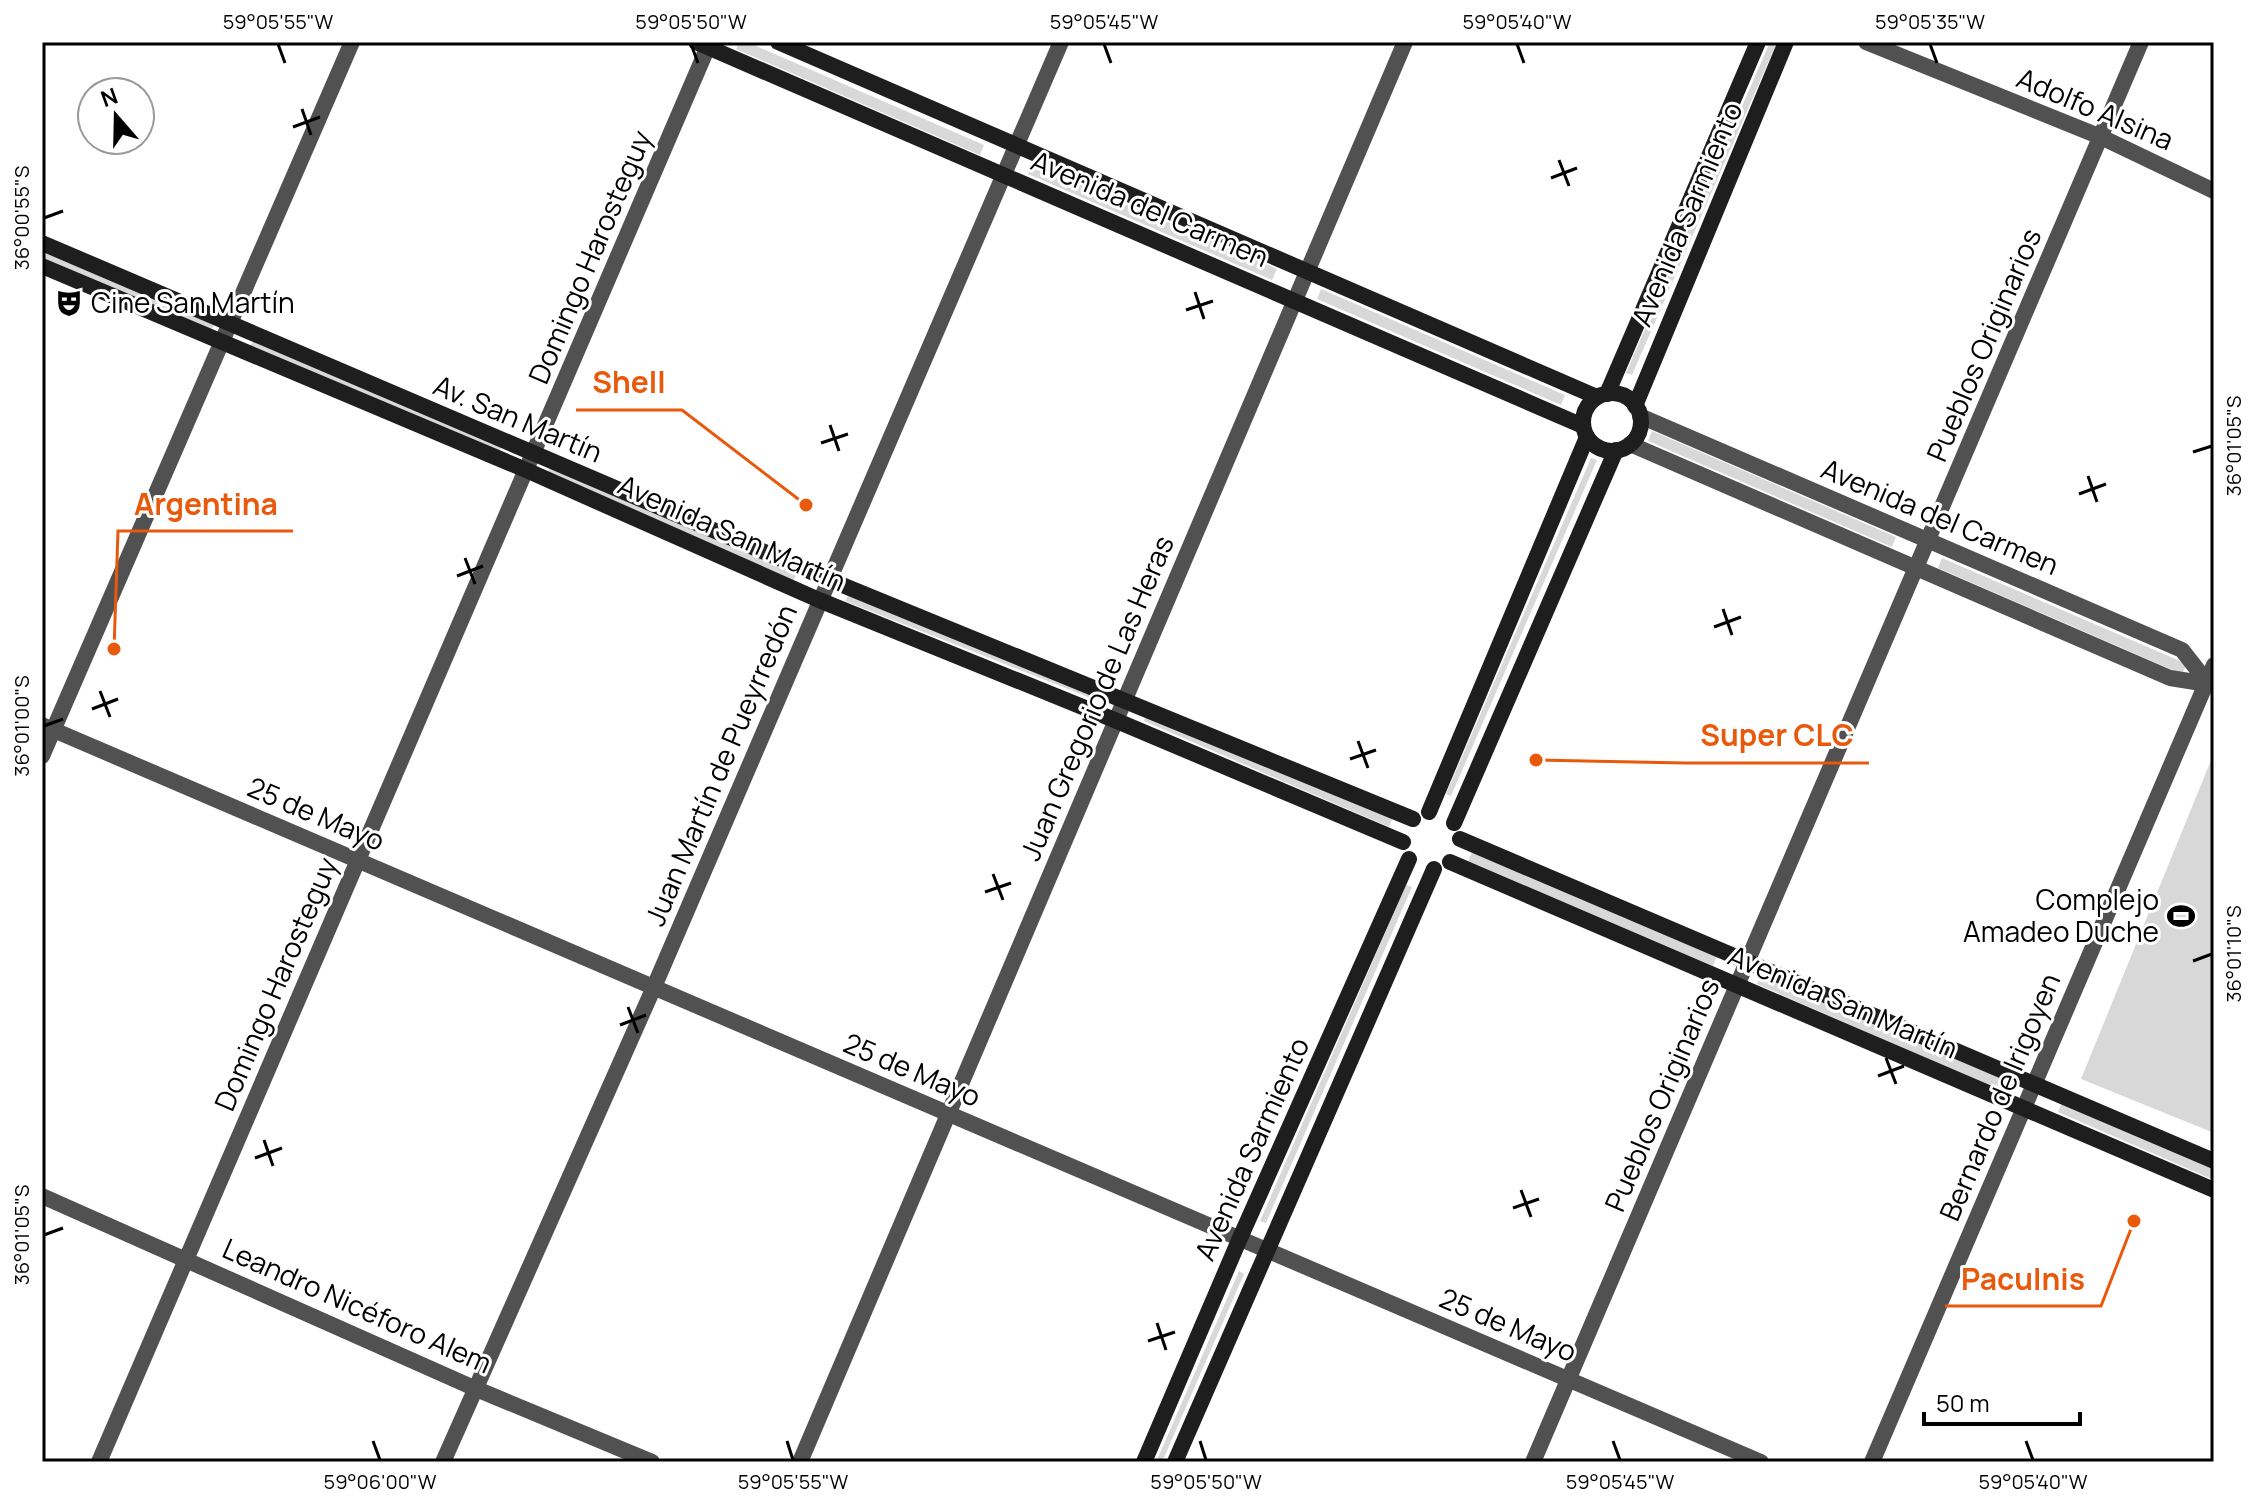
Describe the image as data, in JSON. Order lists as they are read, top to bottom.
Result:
{
  "streets": {
    "main road": [
      "Avenida del Carmen",
      "Avenida Sarmiento",
      "Av. San Martín",
      "Avenida San Martín"
    ],
    "street": [
      "Adolfo Alsina",
      "Domingo Harosteguy",
      "Pueblos Originarios",
      "Juan Gregorio de Las Heras",
      "Juan Martín de Pueyrredón",
      "25 de Mayo",
      "Bernardo de Irigoyen",
      "Leandro Nicéforo Alem"
    ]
  },
  "crossings": [
    ["Adolfo Alsina", "Pueblos Originarios"],
    ["Avenida del Carmen", "Avenida Sarmiento"],
    ["Avenida del Carmen", "Domingo Harosteguy"],
    ["Avenida del Carmen", "Pueblos Originarios"],
    ["Avenida del Carmen", "Juan Gregorio de Las Heras"],
    ["Avenida del Carmen", "Juan Martín de Pueyrredón"],
    ["Avenida del Carmen", "Bernardo de Irigoyen"],
    ["Avenida Sarmiento", "Avenida San Martín"],
    ["Avenida Sarmiento", "25 de Mayo"],
    ["Domingo Harosteguy", "Av. San Martín"],
    ["Domingo Harosteguy", "Avenida San Martín"],
    ["Domingo Harosteguy", "25 de Mayo"],
    ["Domingo Harosteguy", "Leandro Nicéforo Alem"],
    ["Pueblos Originarios", "Avenida San Martín"],
    ["Pueblos Originarios", "25 de Mayo"],
    ["Av. San Martín", "Avenida San Martín"],
    ["Av. San Martín", "Juan Martín de Pueyrredón"],
    ["Avenida San Martín", "Juan Gregorio de Las Heras"],
    ["Avenida San Martín", "Juan Martín de Pueyrredón"],
    ["Avenida San Martín", "Bernardo de Irigoyen"],
    ["Juan Gregorio de Las Heras", "25 de Mayo"],
    ["Juan Martín de Pueyrredón", "25 de Mayo"],
    ["Juan Martín de Pueyrredón", "Leandro Nicéforo Alem"]
  ],
  "places": {
    "theatre": ["Cine San Martín"],
    "other": [
      "Shell",
      "Argentina",
      "Super CLC",
      "Paculnis"
    ],
    "sports": ["Complejo Amadeo Duche"]
  },
  "scale_bar": "50 m",
  "north": "top",
  "coordinates": [
    "59°05'55\"W",
    "59°05'50\"W",
    "59°05'45\"W",
    "59°05'40\"W",
    "59°05'35\"W",
    "36°00'55\"S",
    "36°01'05\"S",
    "36°01'00\"S",
    "36°01'10\"S",
    "59°06'00\"W"
  ]
}
